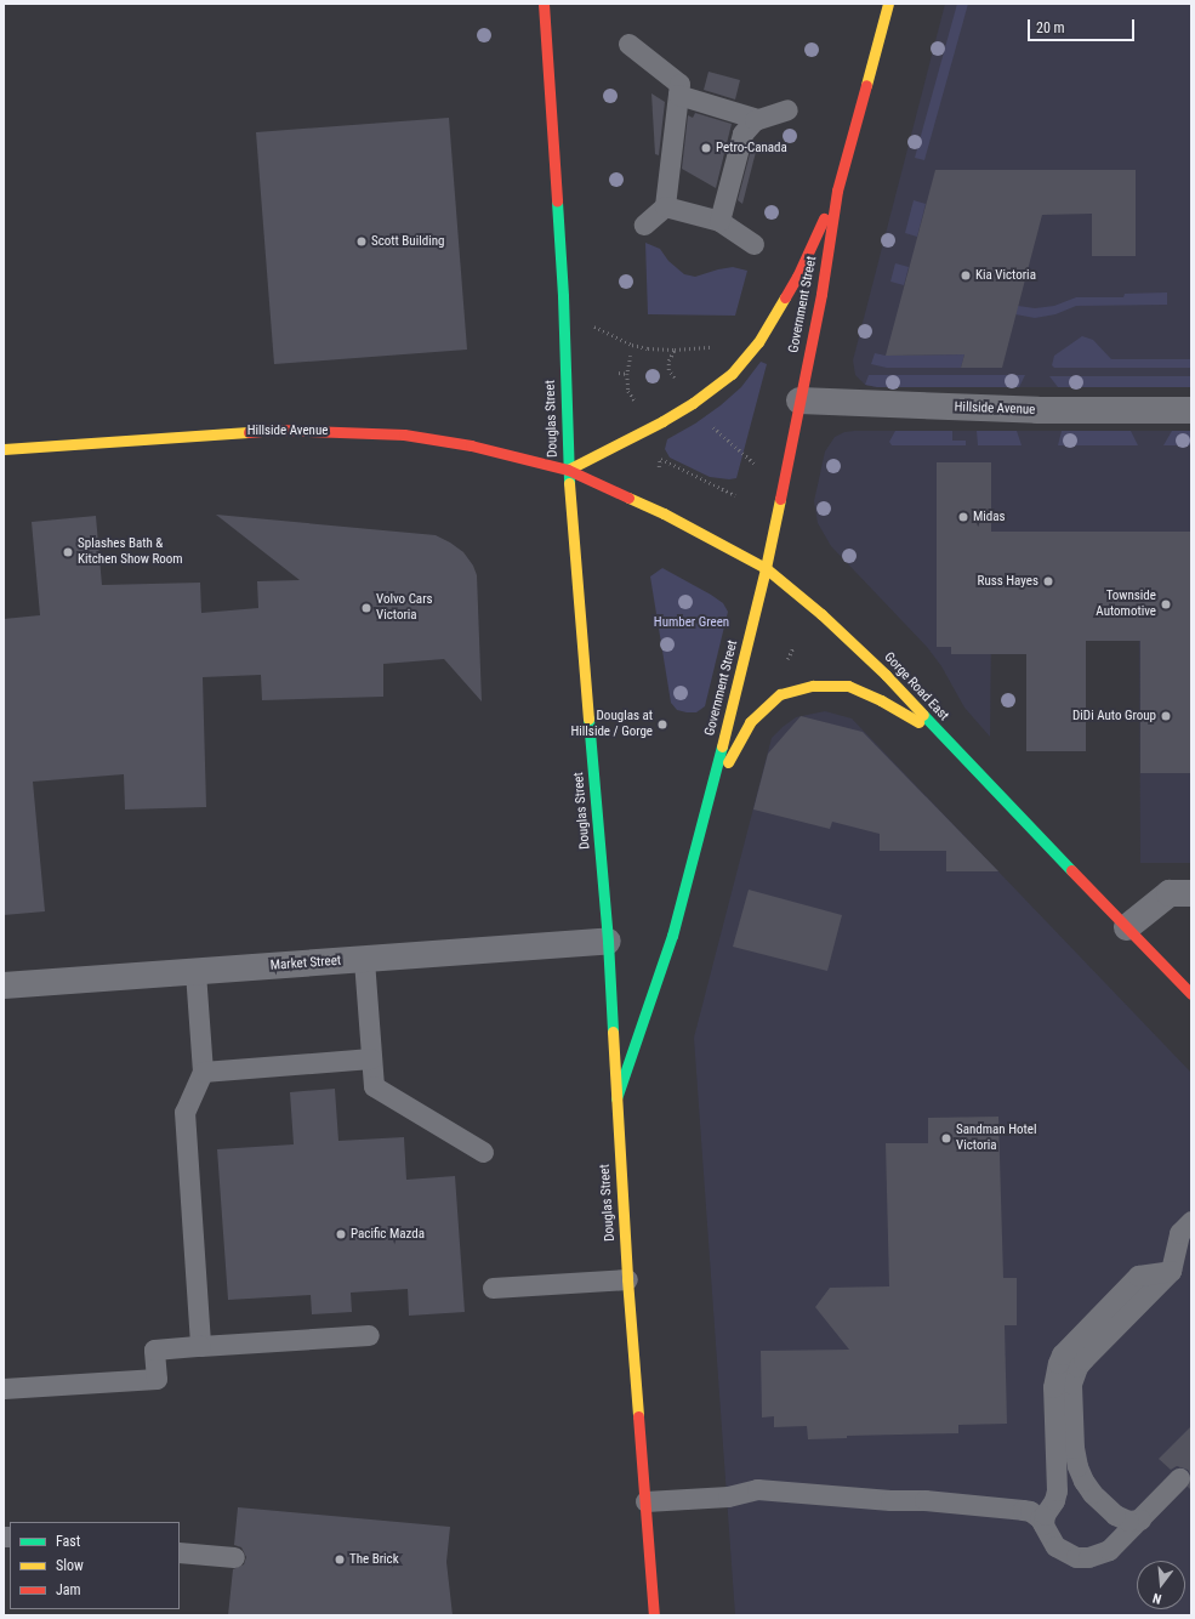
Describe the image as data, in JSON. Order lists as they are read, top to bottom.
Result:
{
  "streets": {
    "main road": [
      "Government Street",
      "Hillside Avenue",
      "Douglas Street",
      "Gorge Road East"
    ],
    "street": ["Market Street"]
  },
  "crossings": [
    ["Government Street", "Hillside Avenue"],
    ["Government Street", "Douglas Street"],
    ["Government Street", "Gorge Road East"],
    ["Hillside Avenue", "Douglas Street"],
    ["Hillside Avenue", "Gorge Road East"],
    ["Douglas Street", "Gorge Road East"],
    ["Douglas Street", "Market Street"]
  ],
  "parks": ["Humber Green"],
  "places": [
    "Petro-Canada",
    "Scott Building",
    "Kia Victoria",
    "Midas",
    "Splashes Bath & Kitchen Show Room",
    "Russ Hayes",
    "Townside Automotive",
    "Volvo Cars Victoria",
    "DiDi Auto Group",
    "Douglas at Hillside / Gorge",
    "Sandman Hotel Victoria",
    "Pacific Mazda",
    "The Brick"
  ],
  "legend": ["Fast", "Slow", "Jam"],
  "scale_bar": "20 m",
  "north": "bottom"
}
